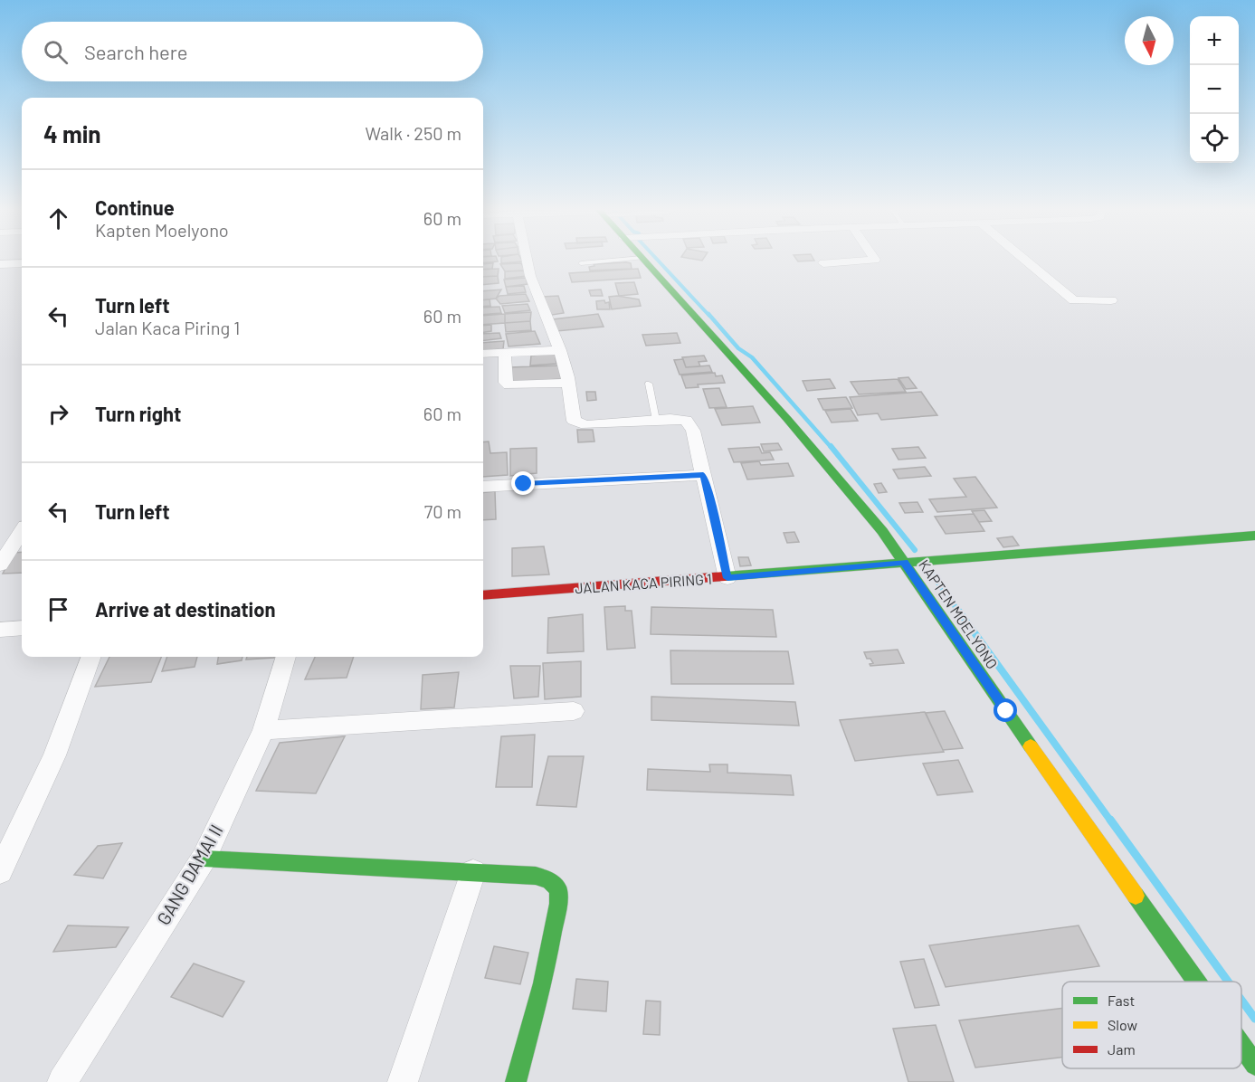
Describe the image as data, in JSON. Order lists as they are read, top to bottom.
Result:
{
  "streets": {
    "street": ["JALAN KACA PIRING 1", "KAPTEN MOELYONO", "GANG DAMAI II"]
  },
  "crossings": [
    ["JALAN KACA PIRING 1", "KAPTEN MOELYONO"]
  ],
  "legend": ["Fast", "Slow", "Jam"],
  "north": "bottom",
  "page": {
    "map_buttons": ["+", "−"],
    "search": "Search here",
    "heading": ["4 min", "Walk · 250 m"],
    "list": [
      ["Continue", "Kapten Moelyono", "60 m"],
      ["Turn left", "Jalan Kaca Piring 1", "60 m"],
      ["Turn right", "60 m"],
      ["Turn left", "70 m"],
      "Arrive at destination"
    ]
  }
}
